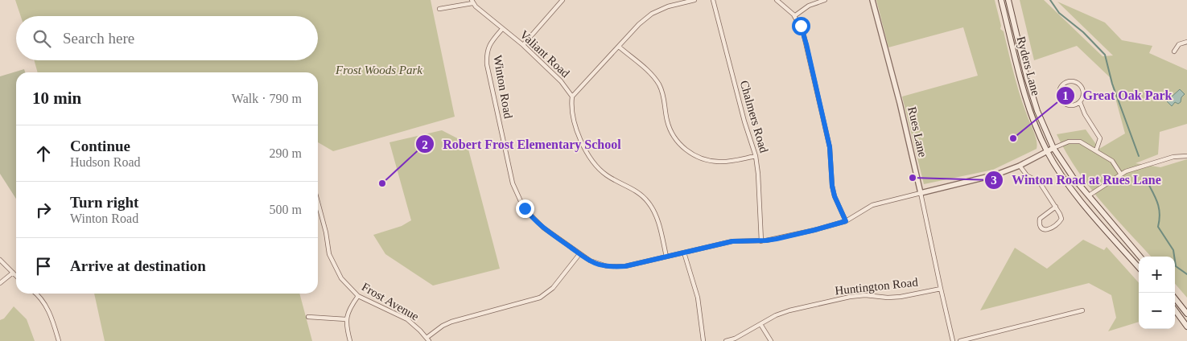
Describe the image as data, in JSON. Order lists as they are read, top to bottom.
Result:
{
  "streets": {
    "main road": ["Ryders Lane"],
    "street": [
      "Valiant Road",
      "Winton Road",
      "Chalmers Road",
      "Rues Lane",
      "Huntington Road",
      "Frost Avenue"
    ]
  },
  "crossings": [
    ["Valiant Road", "Winton Road"],
    ["Ryders Lane", "Winton Road"],
    ["Winton Road", "Chalmers Road"],
    ["Winton Road", "Rues Lane"],
    ["Rues Lane", "Huntington Road"]
  ],
  "parks": ["Frost Woods Park"],
  "places": ["Great Oak Park", "Winton Road at Rues Lane", "Robert Frost Elementary School"],
  "page": {
    "search": "Search here",
    "heading": ["10 min", "Walk · 790 m"],
    "list": [
      ["Continue", "Hudson Road", "290 m"],
      ["Turn right", "Winton Road", "500 m"],
      "Arrive at destination"
    ],
    "map_buttons": ["+", "−"]
  }
}
